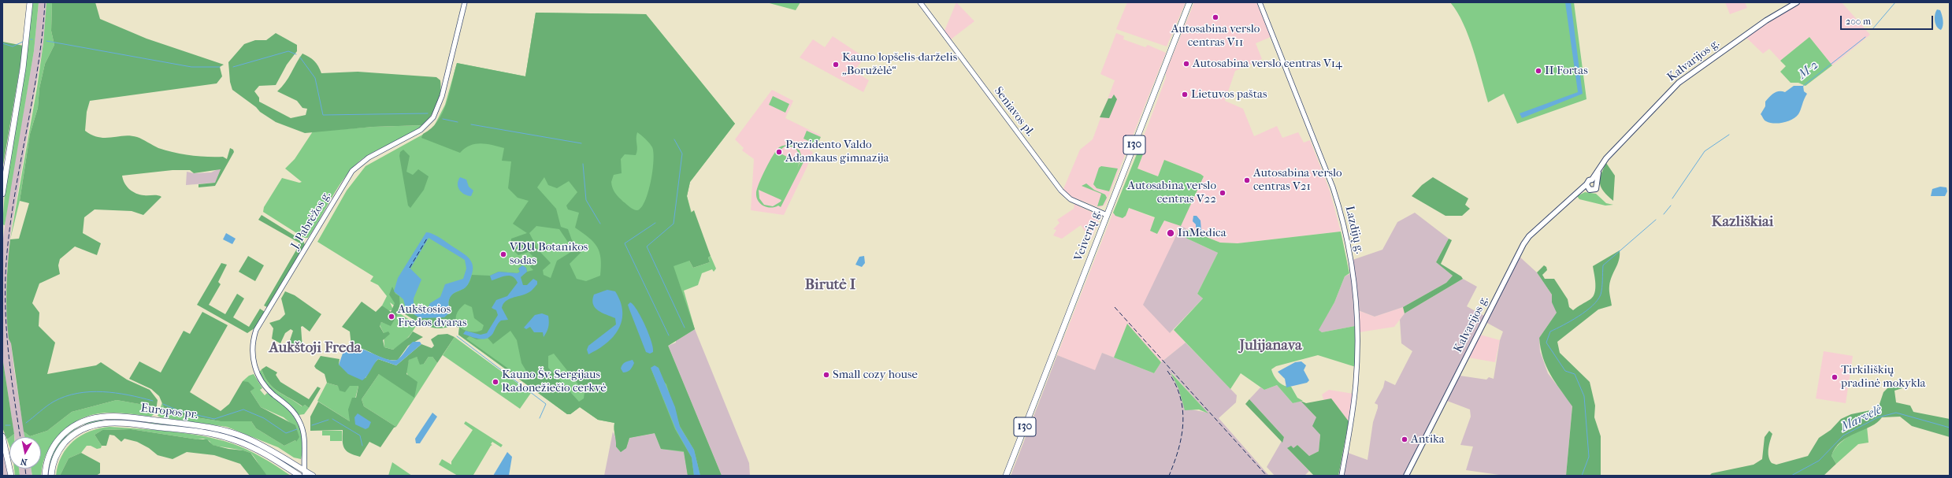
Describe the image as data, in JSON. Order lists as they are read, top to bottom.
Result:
{
  "streets": {
    "main road": [
      "Kalvarijos g.",
      "130",
      "Veiverių g.",
      "Europos pr."
    ],
    "street": ["Seniavos pl.", "J. Pabrėžos g.", "Lazdijų g."]
  },
  "crossings": [
    ["Seniavos pl.", "Veiverių g."],
    ["J. Pabrėžos g.", "Europos pr."]
  ],
  "districts": [
    "Kazliškiai",
    "Birutė I",
    "Julijanava",
    "Aukštoji Freda"
  ],
  "water": ["M-2", "Marvelė"],
  "places": [
    "Autosabina verslo centras V11",
    "Autosabina verslo centras V14",
    "Kauno lopšelis-darželis „Boružėlė“",
    "II Fortas",
    "Lietuvos paštas",
    "Prezidento Valdo Adamkaus gimnazija",
    "Autosabina verslo centras V21",
    "Autosabina verslo centras V22",
    "InMedica",
    "VDU Botanikos sodas",
    "Aukštosios Fredos dvaras",
    "Small cozy house",
    "Tirkiliškių pradinė mokykla",
    "Kauno Šv. Sergijaus Radonežiečio cerkvė",
    "Antika"
  ],
  "scale_bar": "200 m",
  "north": "bottom"
}
